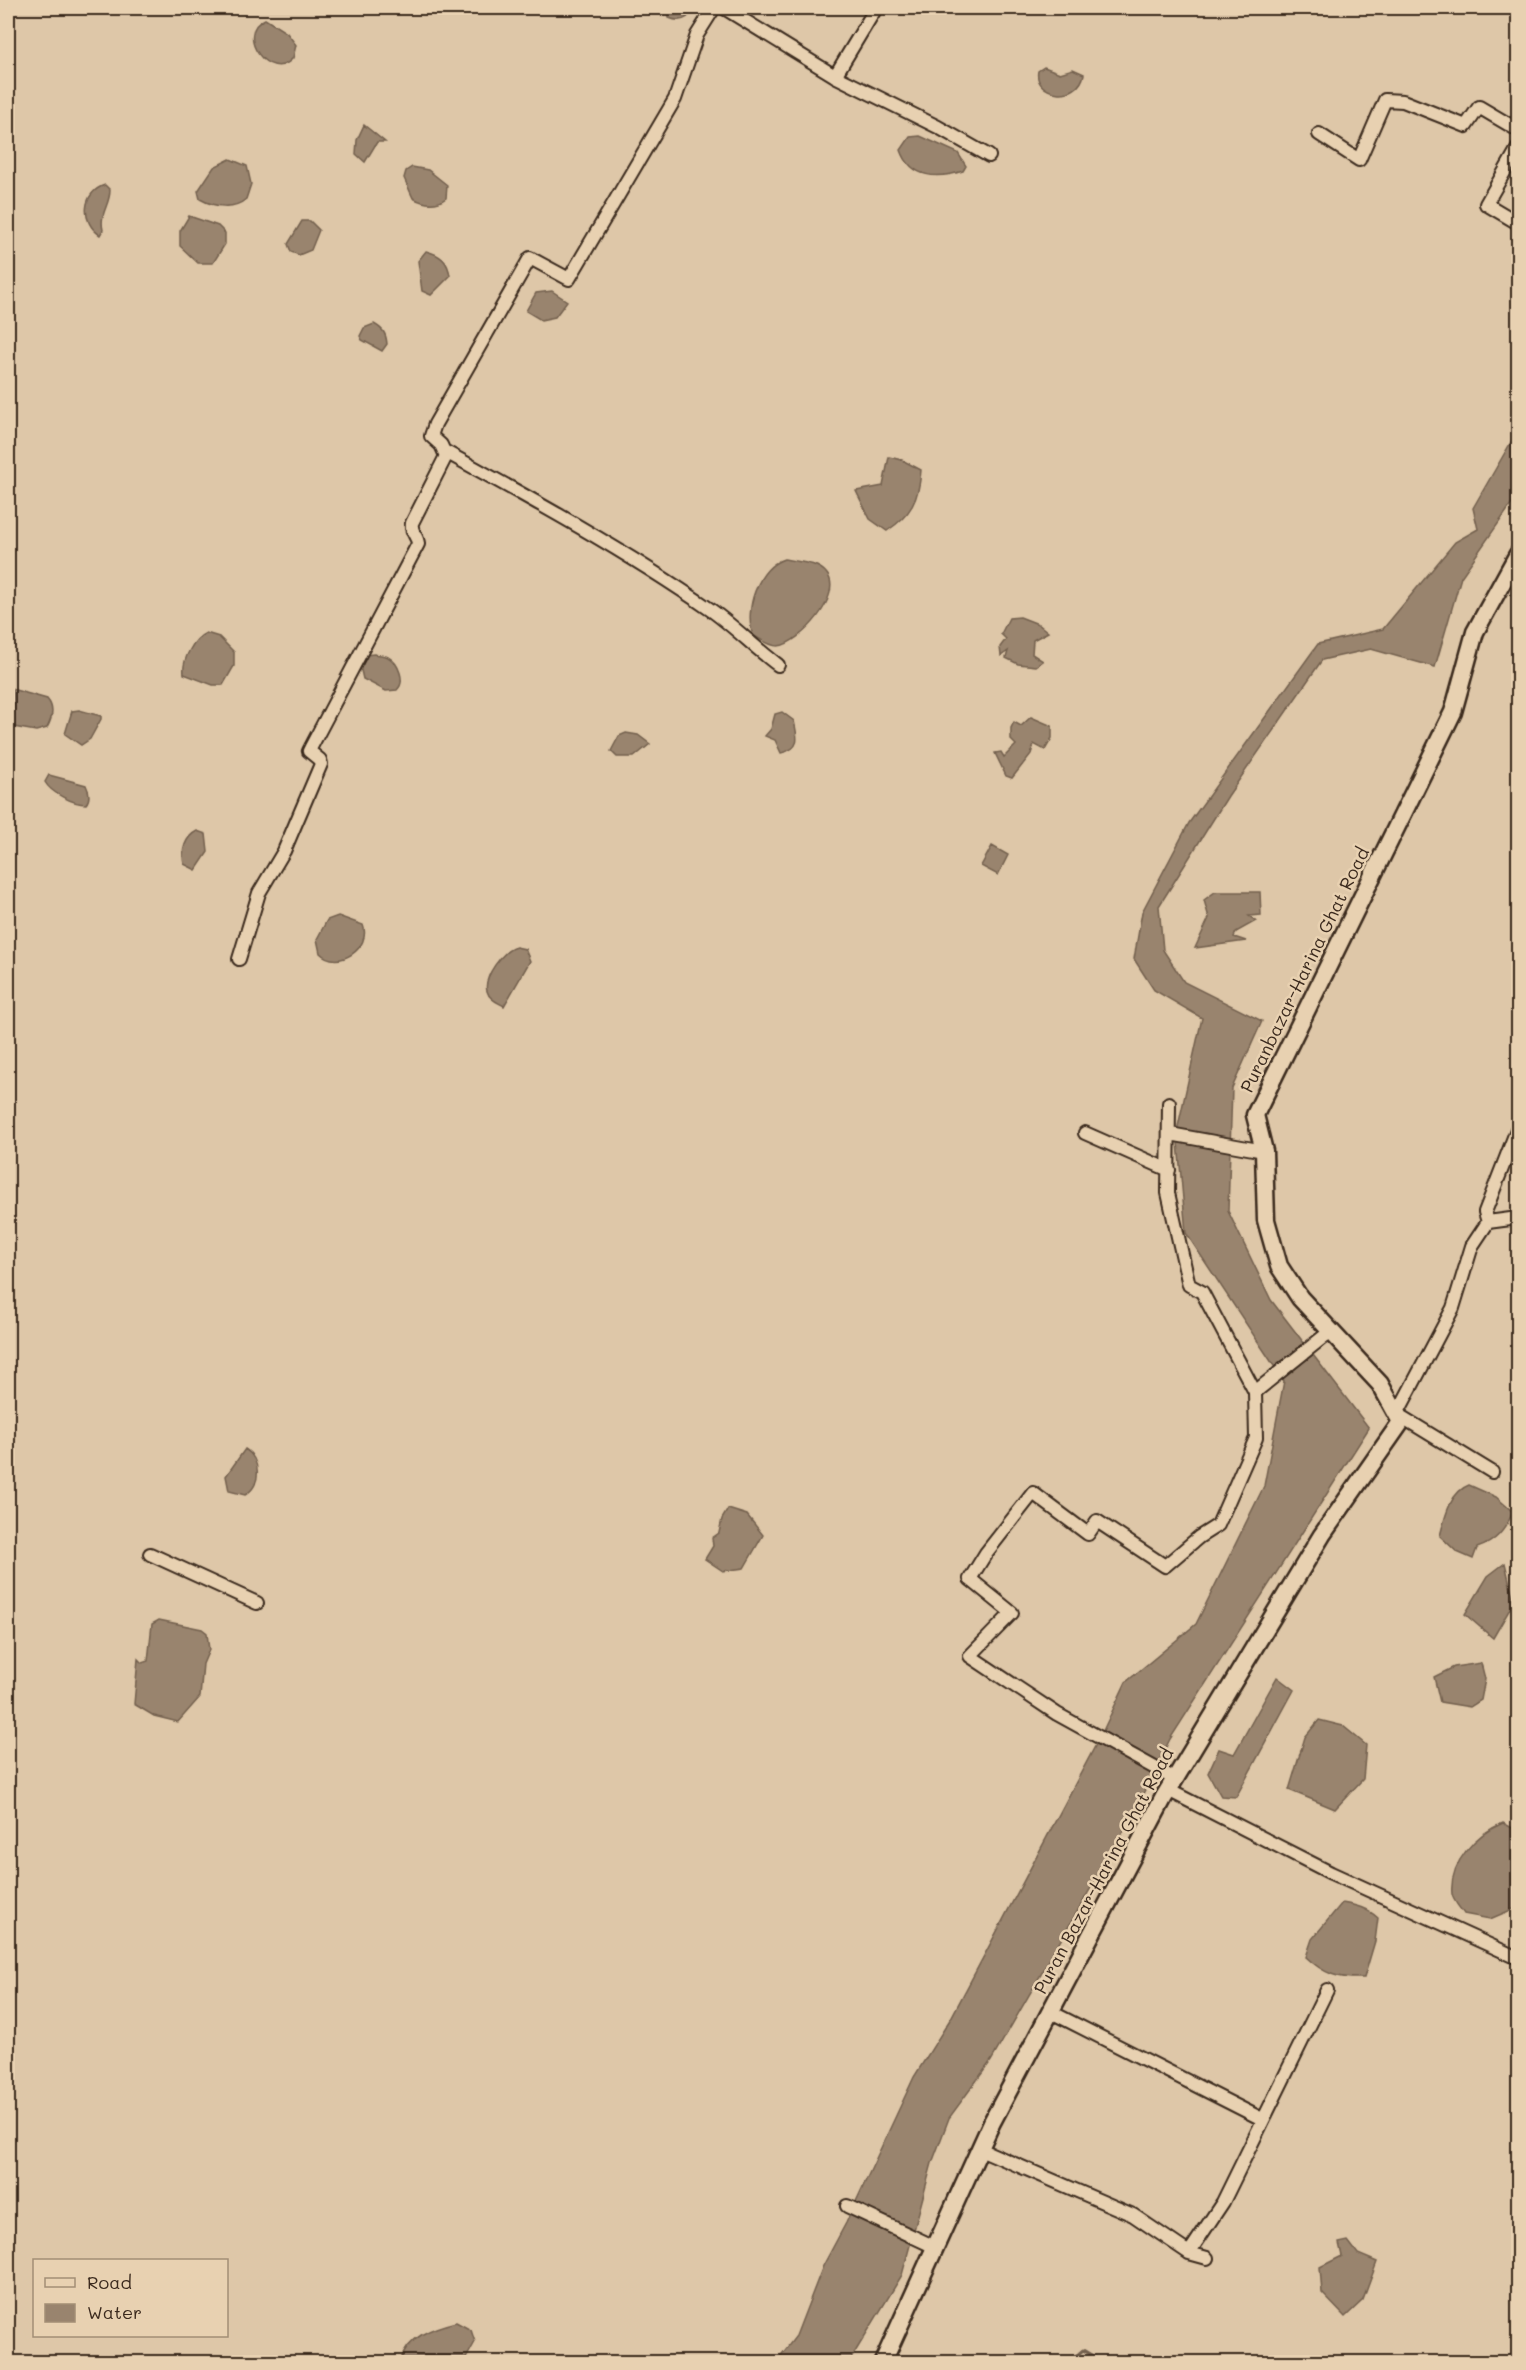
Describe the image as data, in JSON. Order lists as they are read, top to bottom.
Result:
{
  "streets": {
    "main road": ["Puranbazar-Harina Ghat Road", "Puran Bazar-Harina Ghat Road"]
  },
  "crossings": [
    ["Puranbazar-Harina Ghat Road", "Puran Bazar-Harina Ghat Road"]
  ],
  "legend": ["Road", "Water"]
}
